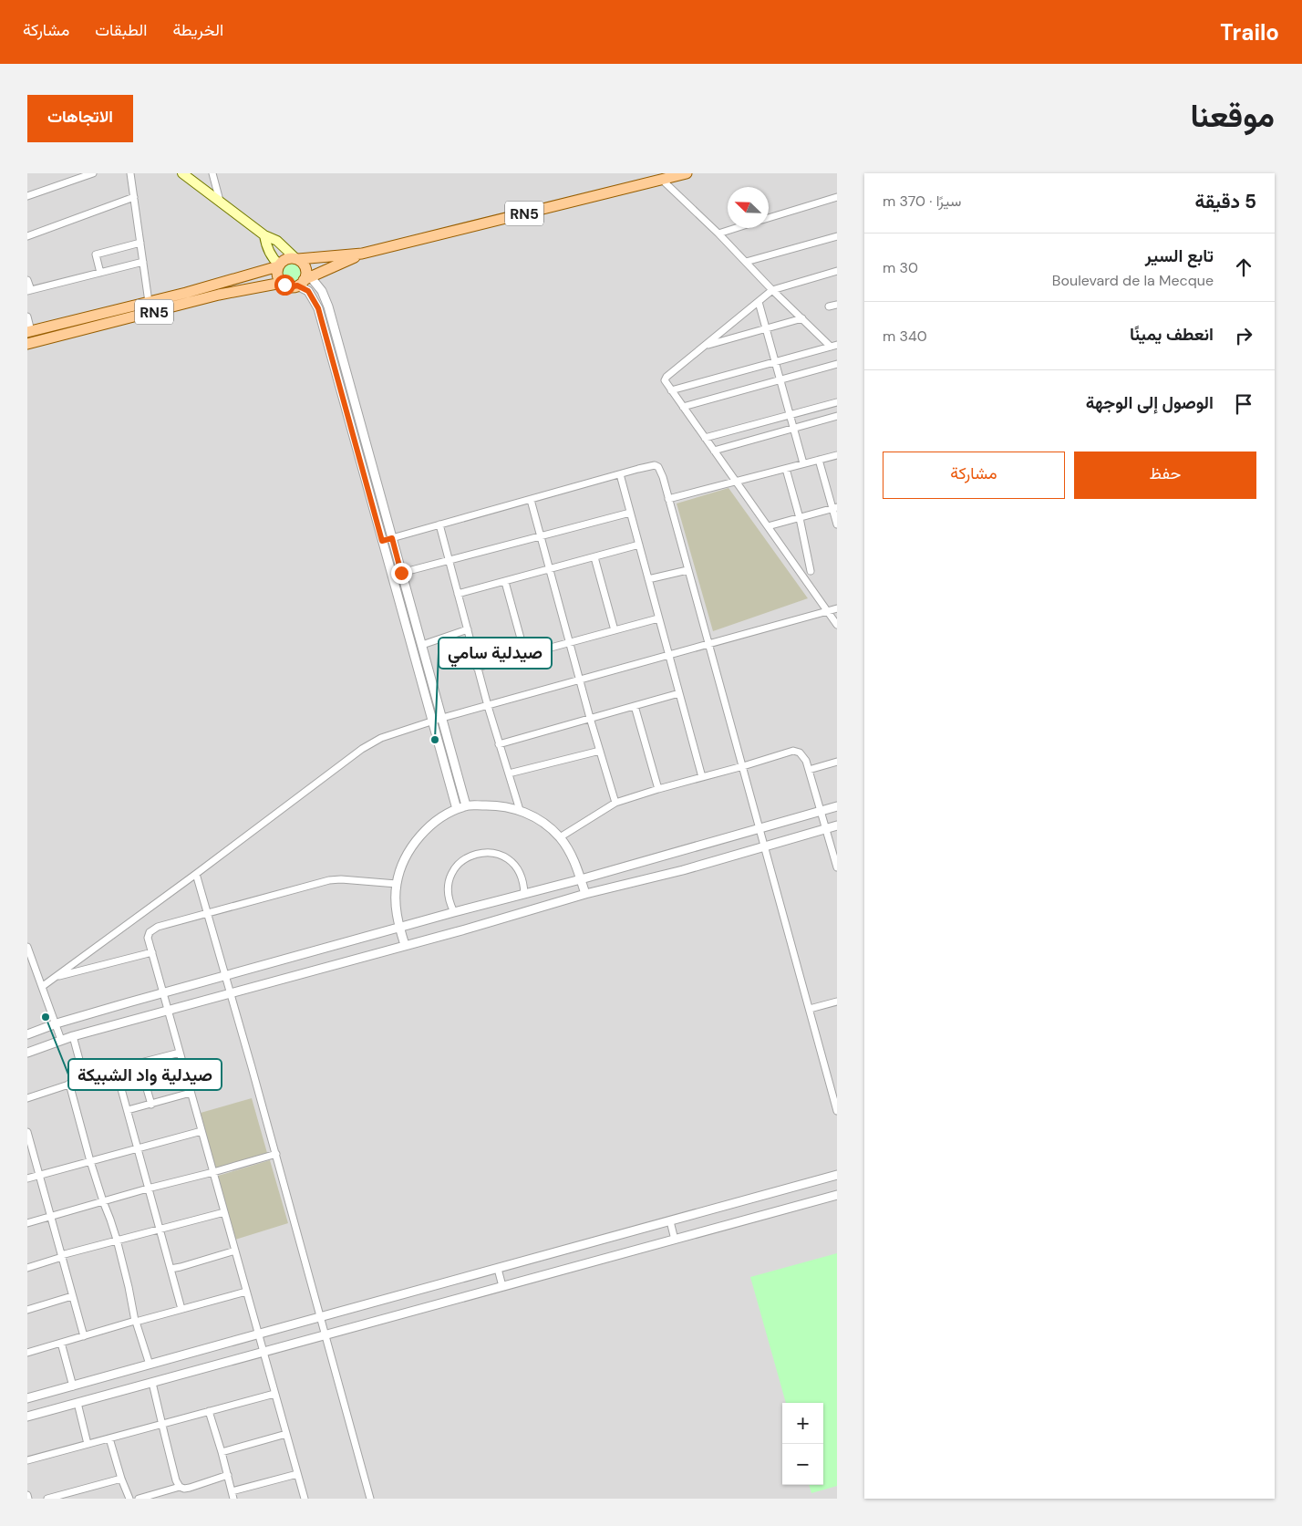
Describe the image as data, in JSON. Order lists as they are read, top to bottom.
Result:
{
  "streets": {
    "main road": ["RN5"]
  },
  "places": ["صيدلية سامي", "صيدلية واد الشبيكة"],
  "north": "top left",
  "page": {
    "header": "Trailo",
    "nav": ["الخريطة", "الطبقات", "مشاركة"],
    "title": "موقعنا",
    "buttons": [
      "الاتجاهات",
      ["حفظ", "مشاركة"]
    ],
    "heading": ["5 دقيقة", "سيرًا · 370 m"],
    "list": [
      ["تابع السير", "Boulevard de la Mecque", "30 m"],
      ["انعطف يمينًا", "340 m"],
      "الوصول إلى الوجهة"
    ],
    "map_buttons": ["+", "−"]
  }
}
